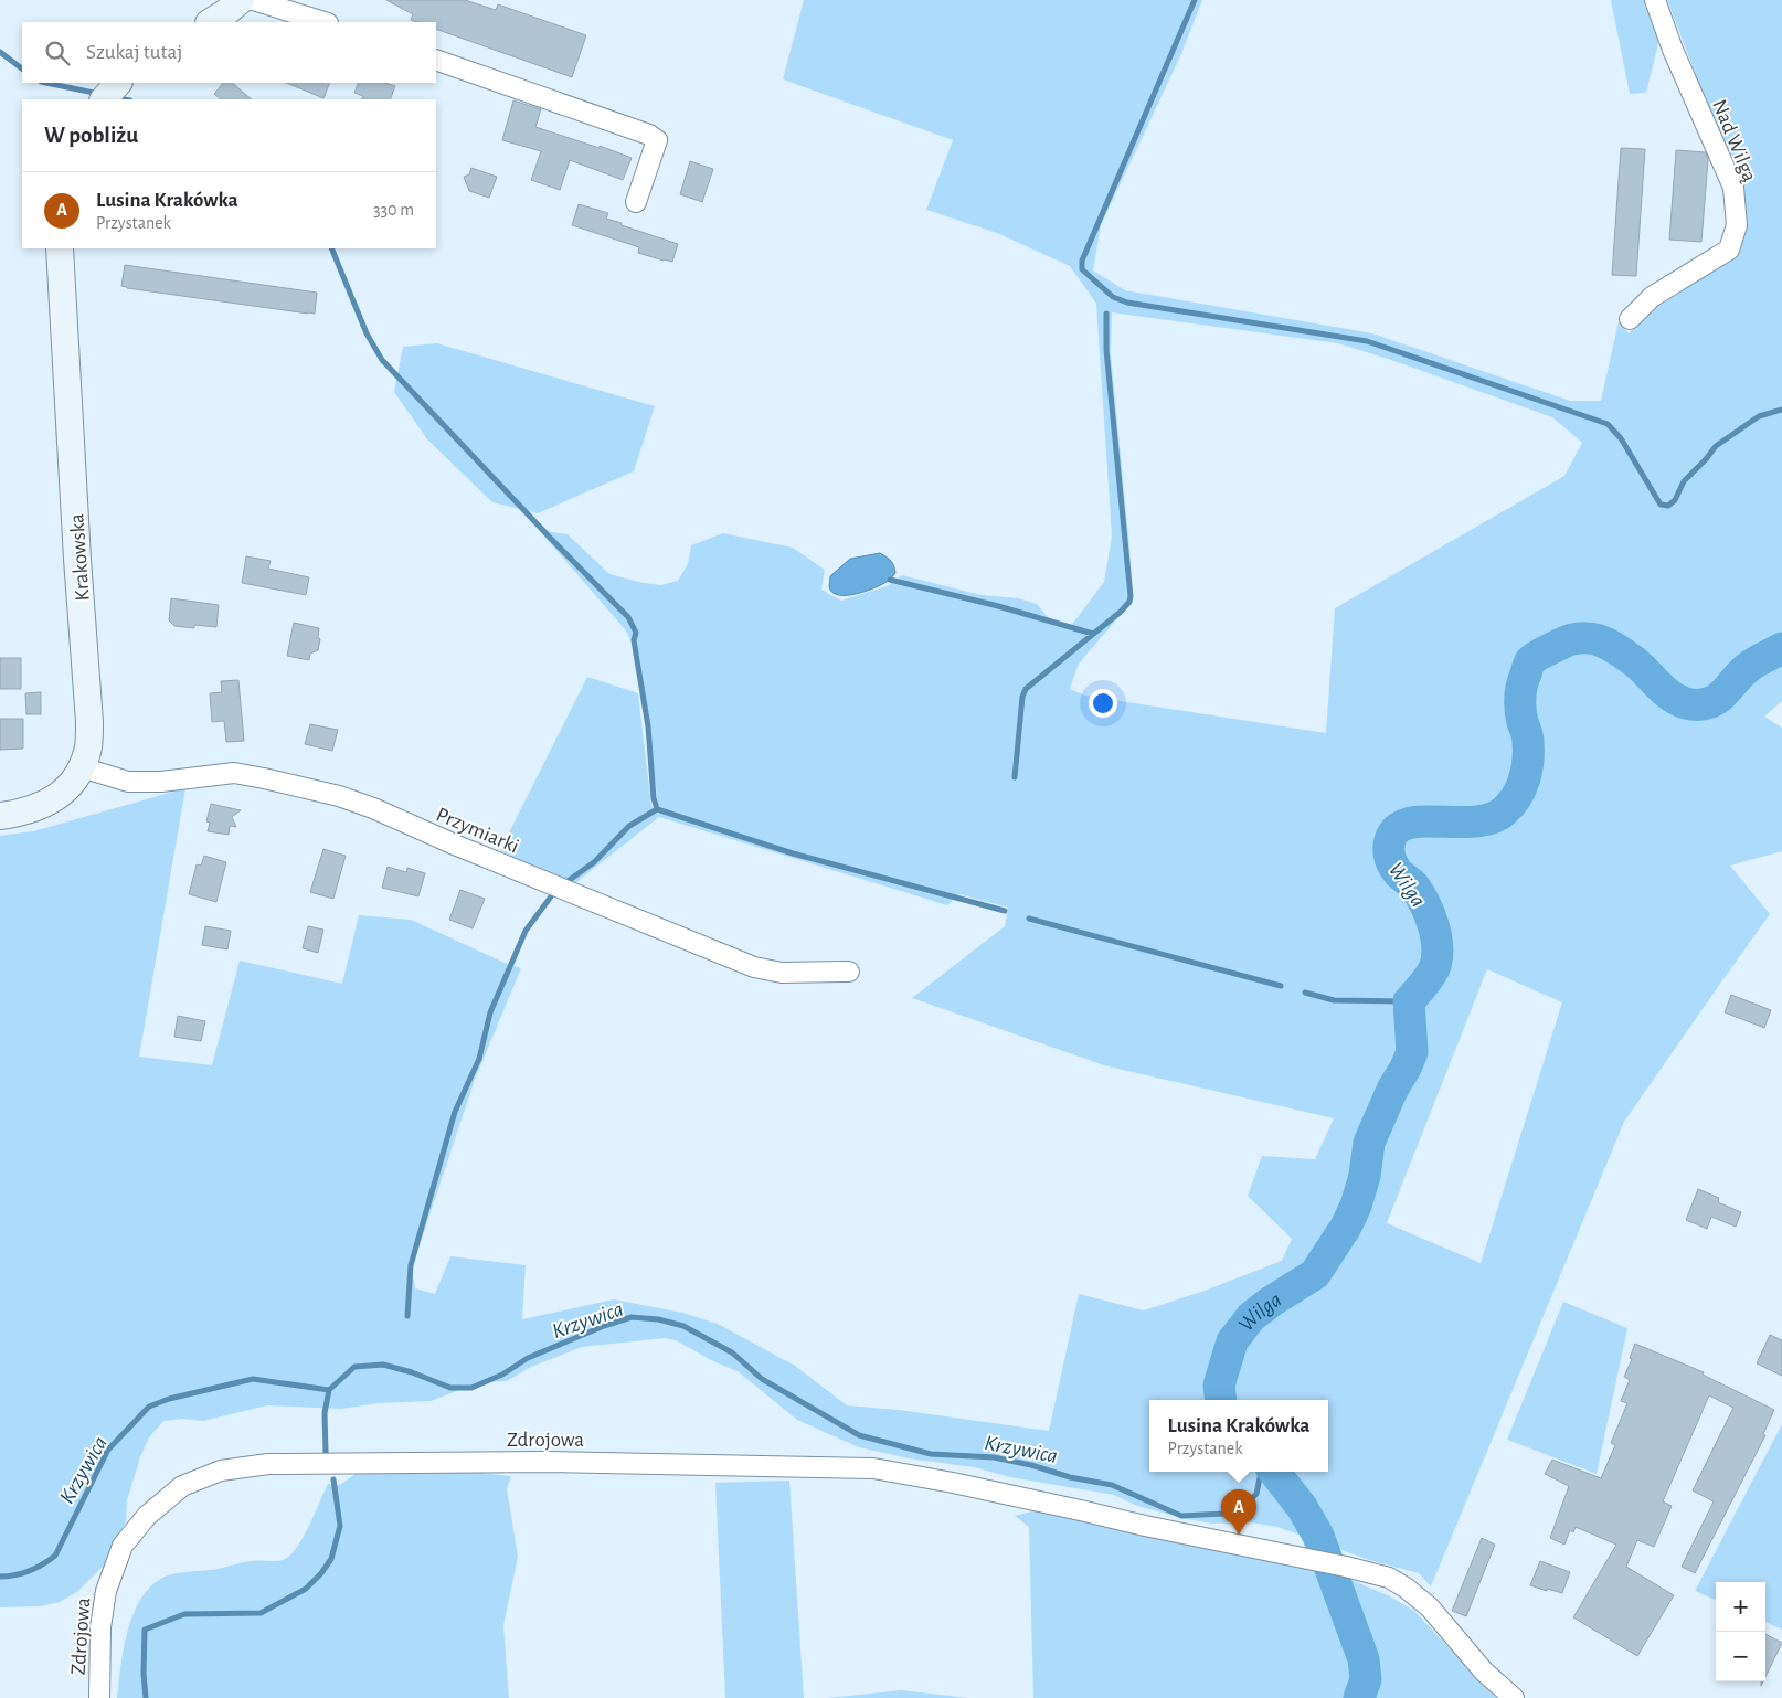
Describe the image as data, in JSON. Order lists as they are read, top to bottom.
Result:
{
  "streets": {
    "street": [
      "Nad Wilgą",
      "Krakowska",
      "Przymiarki",
      "Zdrojowa"
    ]
  },
  "crossings": [
    ["Krakowska", "Przymiarki"]
  ],
  "water": ["Wilga", "Krzywica"],
  "page": {
    "search": "Szukaj tutaj",
    "heading": "W pobliżu",
    "list": [
      {
        "mark": "A",
        "name": "Lusina Krakówka",
        "note": "Przystanek",
        "value": "330 m"
      }
    ],
    "popup": ["Lusina Krakówka", "Przystanek"],
    "pins": "A",
    "map_buttons": ["+", "−"]
  }
}
